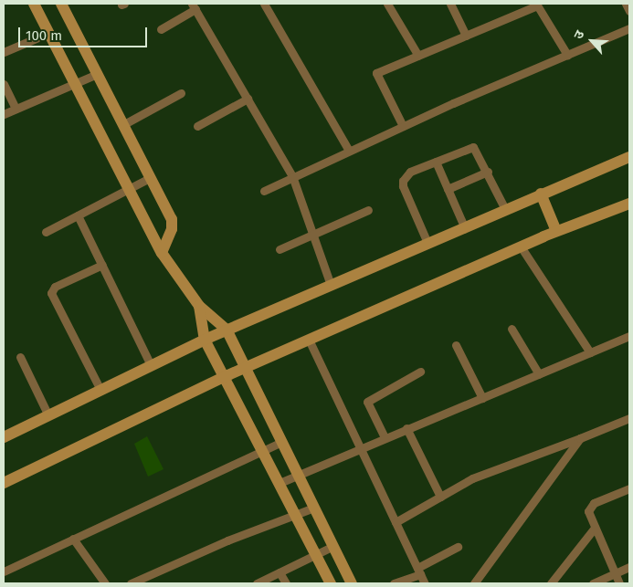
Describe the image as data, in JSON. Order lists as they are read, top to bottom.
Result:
{
  "scale_bar": "100 m",
  "north": "top left"
}
